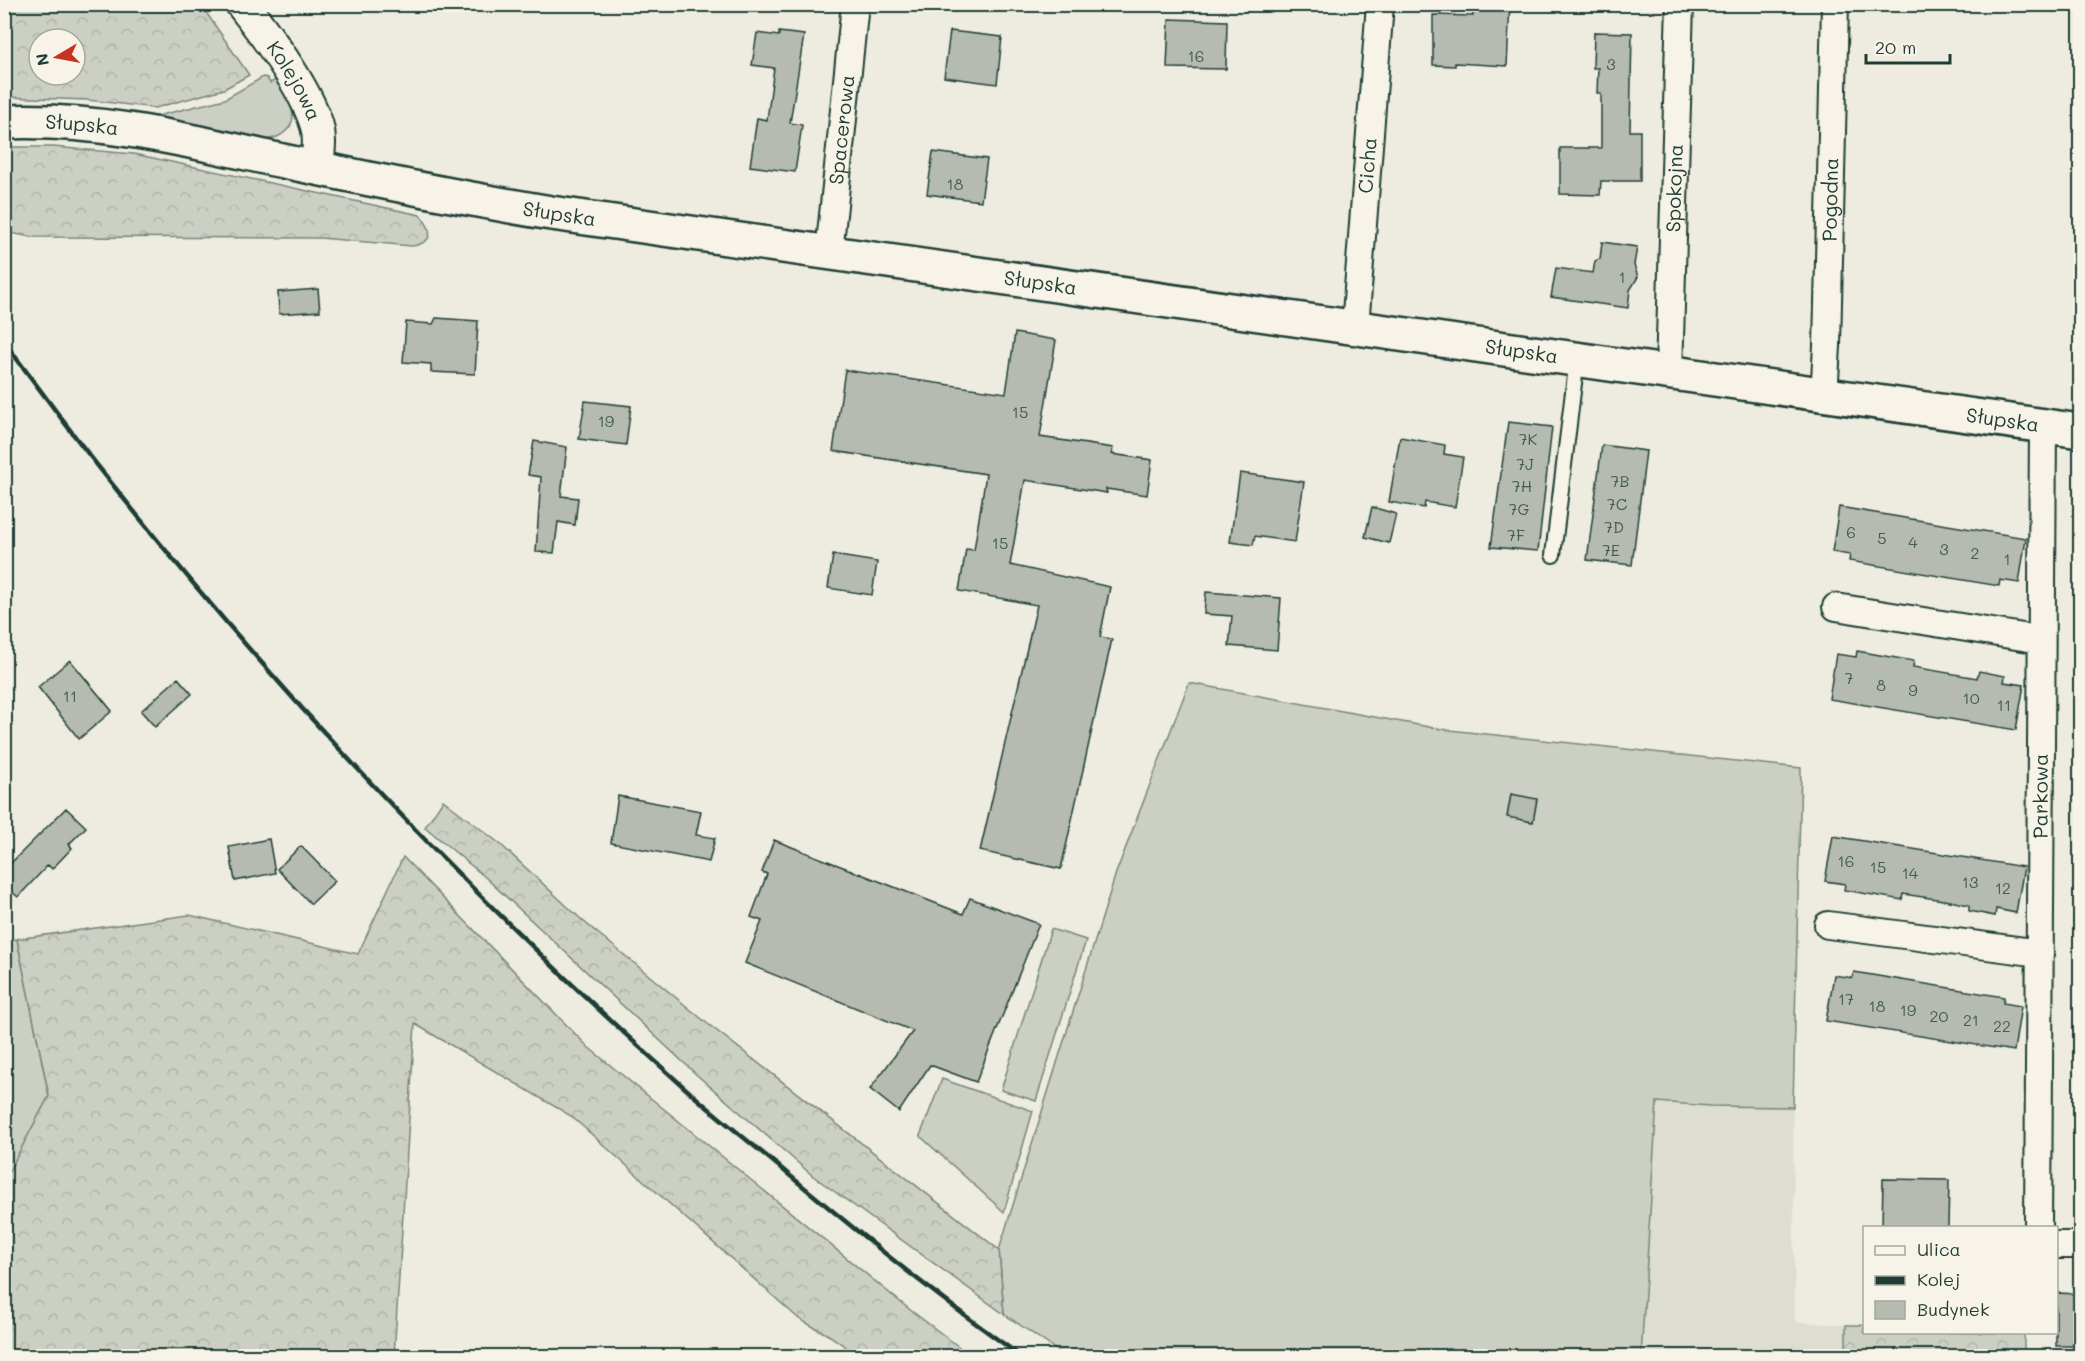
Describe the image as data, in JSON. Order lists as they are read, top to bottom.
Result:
{
  "streets": {
    "main road": ["Słupska"],
    "street": [
      "Kolejowa",
      "Spacerowa",
      "Cicha",
      "Spokojna",
      "Pogodna",
      "Parkowa"
    ]
  },
  "crossings": [
    ["Kolejowa", "Słupska"],
    ["Słupska", "Spacerowa"],
    ["Słupska", "Cicha"],
    ["Słupska", "Spokojna"],
    ["Słupska", "Pogodna"],
    ["Słupska", "Parkowa"]
  ],
  "house_numbers": [
    "16",
    "3",
    "18",
    "1",
    "15",
    "19",
    "7K",
    "7J",
    "7B",
    "7H",
    "7C",
    "7G",
    "7D",
    "6",
    "7F",
    "5",
    "4",
    "15",
    "3",
    "7E",
    "2",
    "1",
    "7",
    "8",
    "9",
    "11",
    "10",
    "11",
    "16",
    "15",
    "14",
    "13",
    "12",
    "17",
    "18",
    "19",
    "20",
    "21",
    "22"
  ],
  "legend": ["Ulica", "Kolej", "Budynek"],
  "scale_bar": "20 m",
  "north": "left"
}
